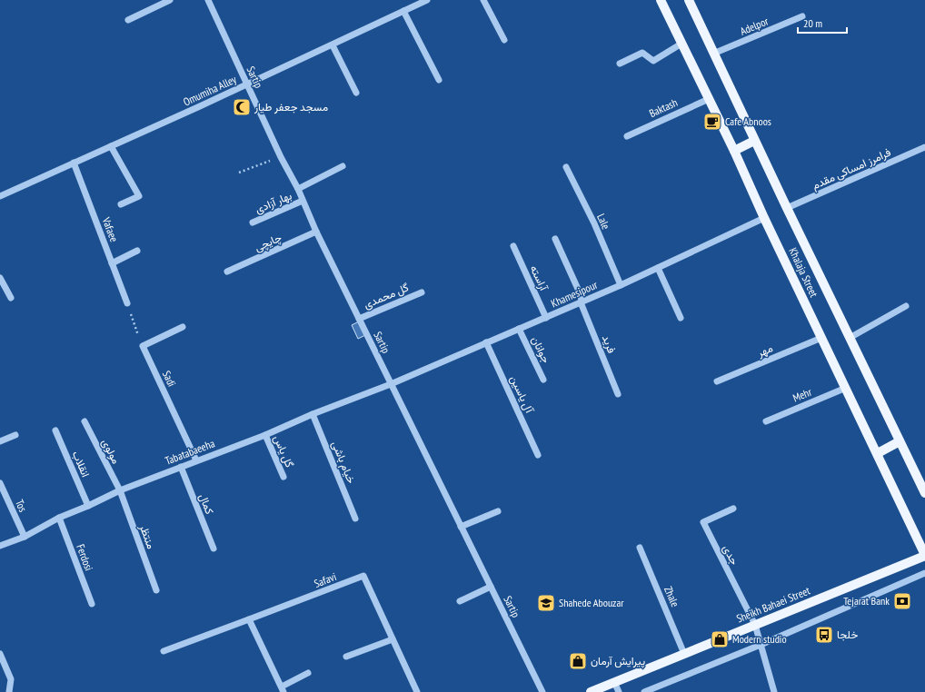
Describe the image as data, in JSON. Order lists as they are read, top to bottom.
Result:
{
  "streets": {
    "main road": ["Khalaja Street", "Sheikh Bahaei Street"],
    "street": [
      "Adelpor",
      "Sartip",
      "Omumiha Alley",
      "Baktash",
      "فرامرز امساکی مقدم",
      "بهار آزادی",
      "Lale",
      "Vafaee",
      "چایچی",
      "آراسته",
      "Khamesipour",
      "گل محمدی",
      "فرید",
      "جوانان",
      "مهر",
      "Sadi",
      "آل یاسین",
      "Mehr",
      "مولوی",
      "گل یاس",
      "Tabatabaeeha",
      "خیام باشی",
      "انقلاب",
      "کمال",
      "Tos",
      "منتظر",
      "جدی",
      "Ferdosi",
      "Safavi",
      "Zhale"
    ]
  },
  "crossings": [
    ["Adelpor", "Khalaja Street"],
    ["Sartip", "Omumiha Alley"],
    ["Sartip", "بهار آزادی"],
    ["Sartip", "چایچی"],
    ["Sartip", "Khamesipour"],
    ["Sartip", "گل محمدی"],
    ["Sartip", "Tabatabaeeha"],
    ["Omumiha Alley", "Vafaee"],
    ["Baktash", "Khalaja Street"],
    ["فرامرز امساکی مقدم", "Khalaja Street"],
    ["Lale", "Khamesipour"],
    ["Khalaja Street", "Khamesipour"],
    ["Khalaja Street", "مهر"],
    ["Khalaja Street", "Mehr"],
    ["Khalaja Street", "Sheikh Bahaei Street"],
    ["آراسته", "Khamesipour"],
    ["Khamesipour", "فرید"],
    ["Khamesipour", "جوانان"],
    ["Khamesipour", "آل یاسین"],
    ["Khamesipour", "Tabatabaeeha"],
    ["Sadi", "Tabatabaeeha"],
    ["مولوی", "Tabatabaeeha"],
    ["مولوی", "منتظر"],
    ["گل یاس", "Tabatabaeeha"],
    ["Tabatabaeeha", "خیام باشی"],
    ["Tabatabaeeha", "انقلاب"],
    ["Tabatabaeeha", "کمال"],
    ["Tabatabaeeha", "Tos"],
    ["Tabatabaeeha", "منتظر"],
    ["Tabatabaeeha", "Ferdosi"],
    ["جدی", "Sheikh Bahaei Street"],
    ["Zhale", "Sheikh Bahaei Street"]
  ],
  "places": {
    "mosque": ["مسجد جعفر طیار"],
    "cafe": ["Cafe Abnoos"],
    "bank": ["Tejarat Bank"],
    "school or university": ["Shahede Abouzar"],
    "bus stop": ["خلجا"],
    "shop": ["Modern studio", "پیرایش آرمان"]
  },
  "scale_bar": "20 m"
}
